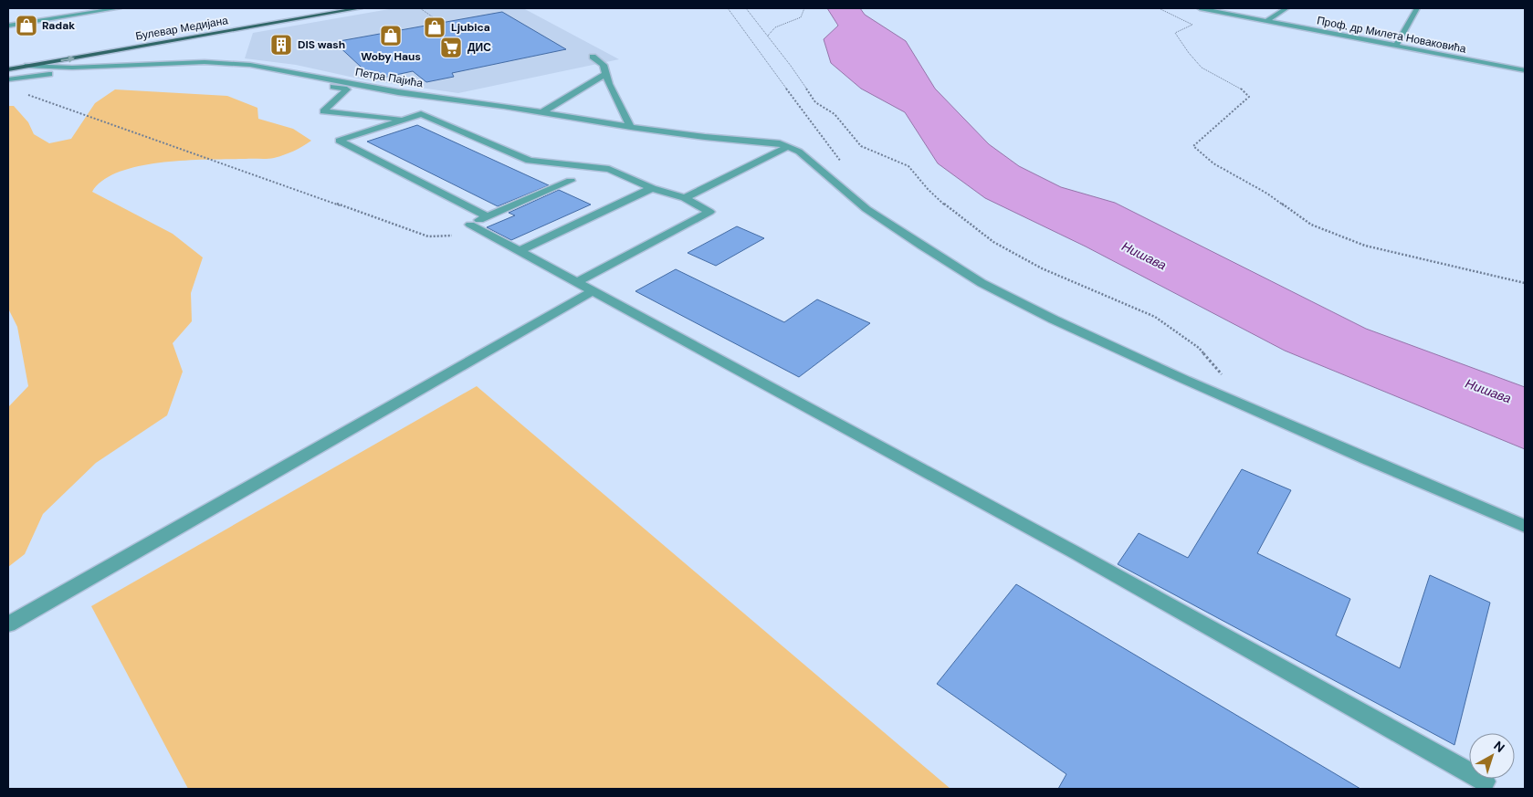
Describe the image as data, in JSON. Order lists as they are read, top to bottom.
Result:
{
  "streets": {
    "main road": ["Булевар Медијана"],
    "street": ["Проф. др Милета Новаковића", "Петра Пајића"]
  },
  "crossings": [
    ["Булевар Медијана", "Петра Пајића"]
  ],
  "water": ["Нишава"],
  "places": {
    "shop": ["Radak", "Ljubica", "Woby Haus"],
    "building": ["DIS wash"],
    "supermarket": ["ДИС"]
  },
  "north": "top right"
}
